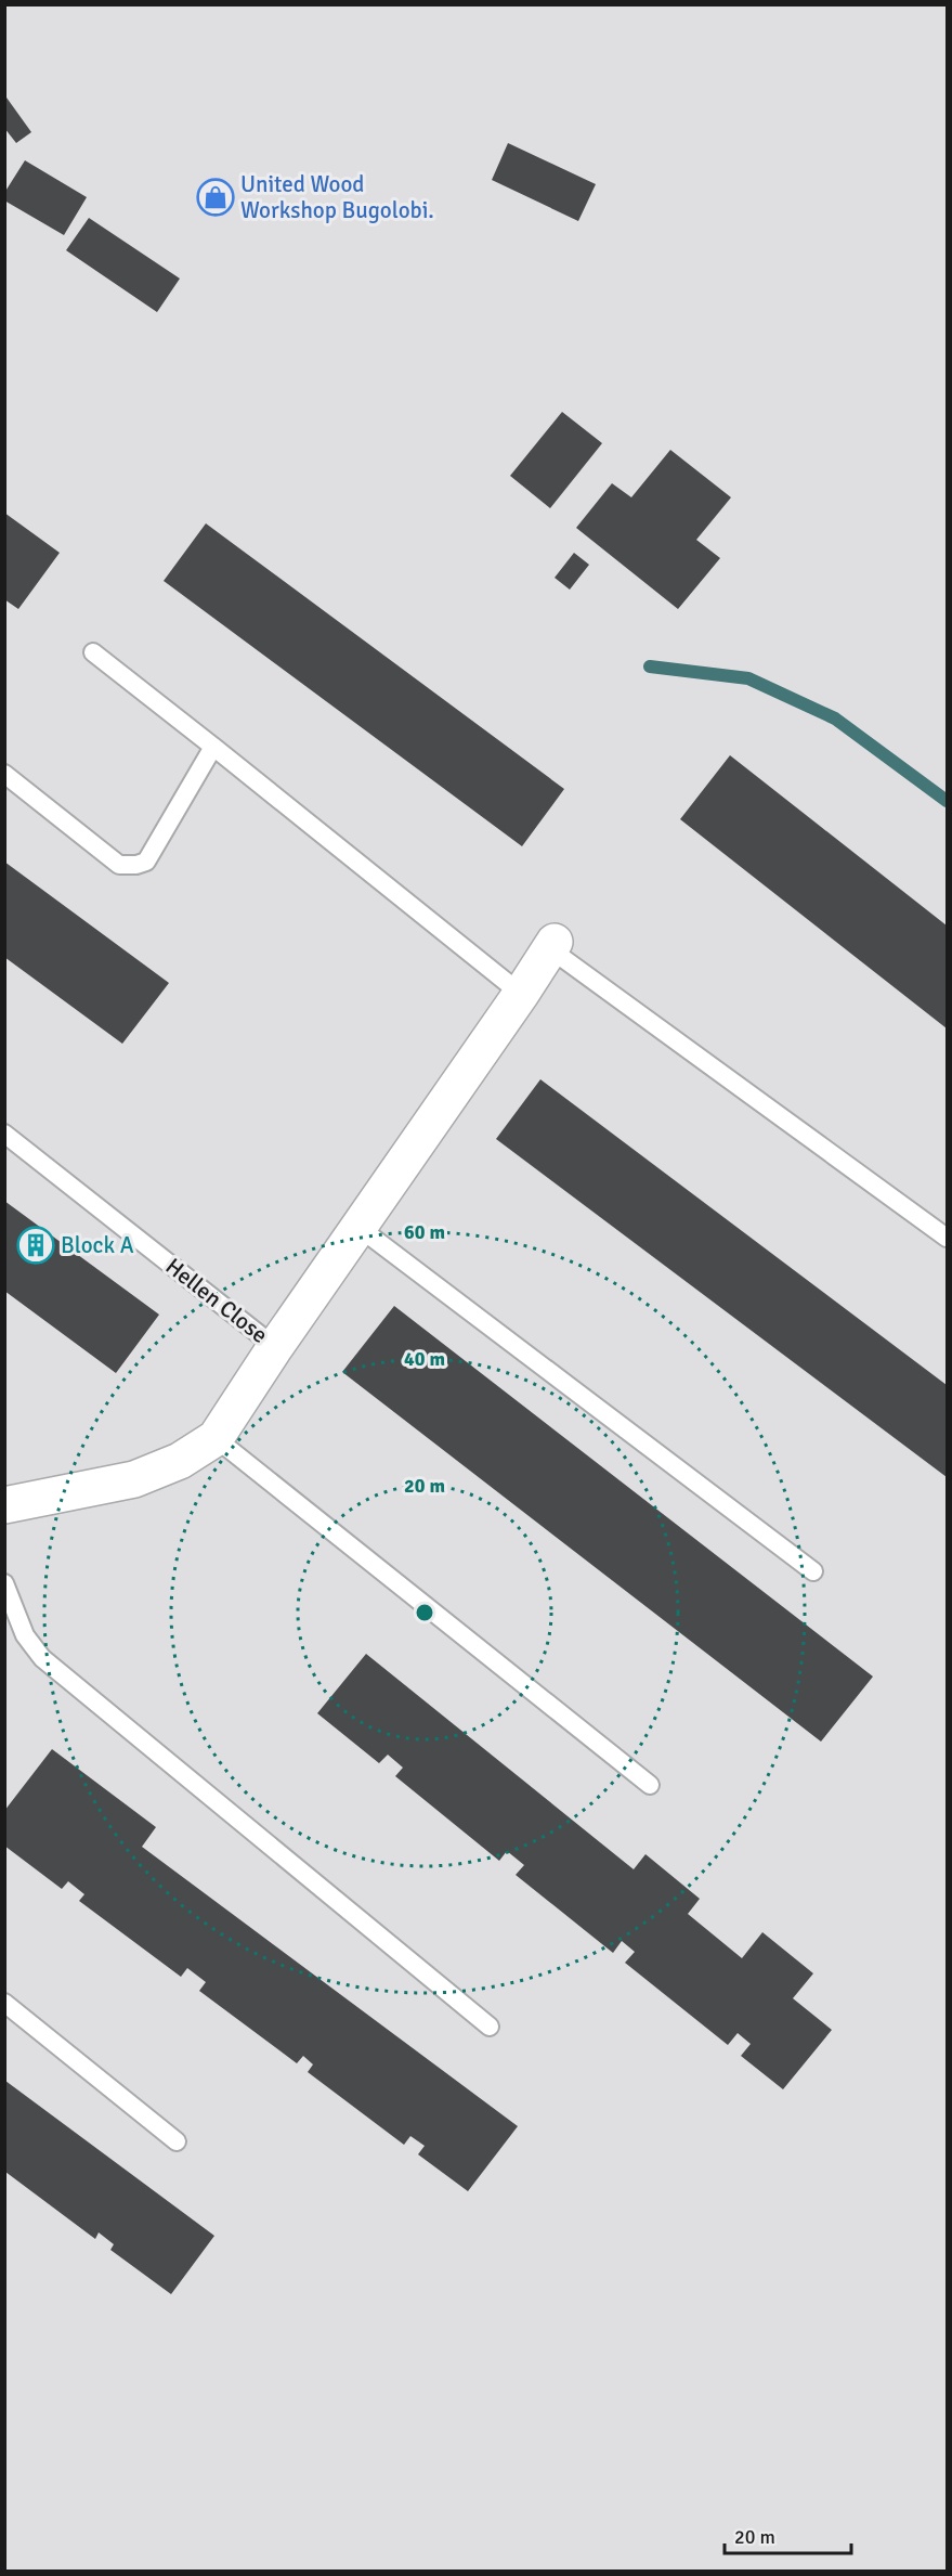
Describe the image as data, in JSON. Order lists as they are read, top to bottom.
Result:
{
  "streets": {
    "lane": ["Hellen Close"]
  },
  "places": {
    "shop": ["United Wood Workshop Bugolobi."],
    "building": ["Block A"]
  },
  "scale_bar": "20 m",
  "rings": ["60 m", "40 m", "20 m"]
}
